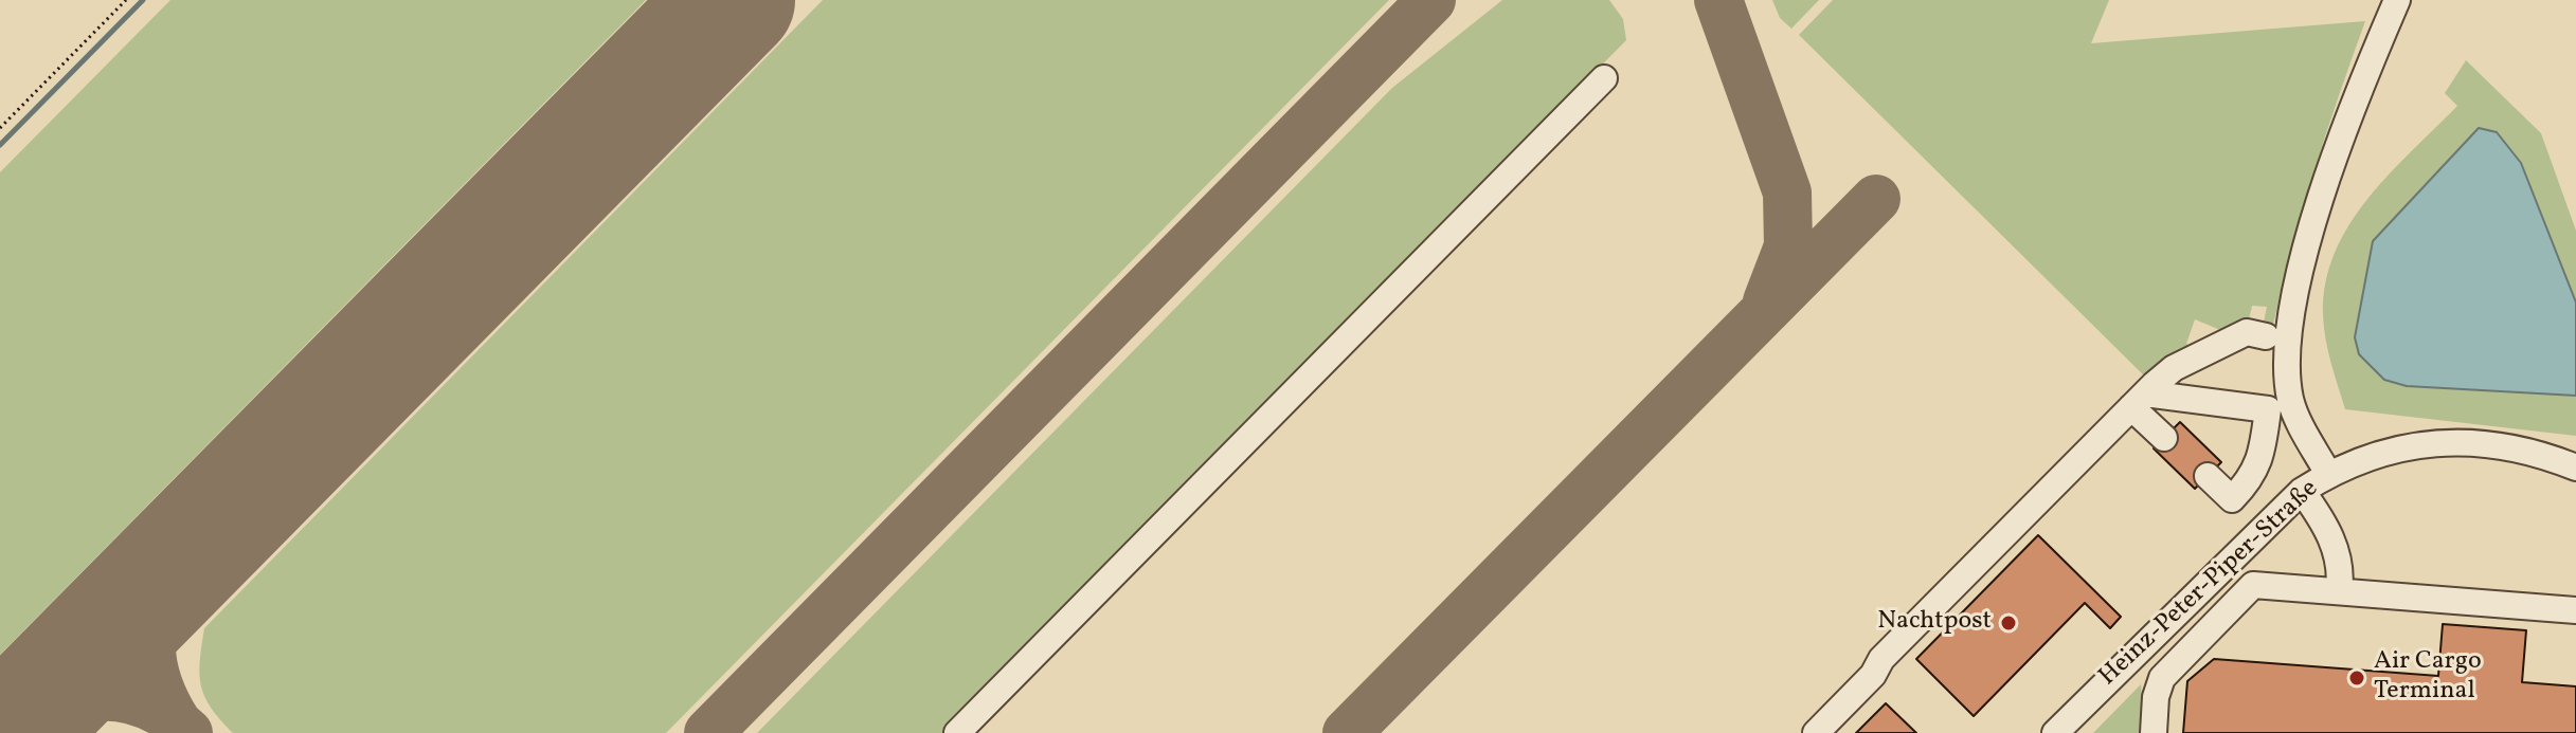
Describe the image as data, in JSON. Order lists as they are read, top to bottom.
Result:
{
  "streets": {
    "street": ["Heinz-Peter-Piper-Straße"]
  },
  "places": ["Nachtpost", "Air Cargo Terminal"]
}
